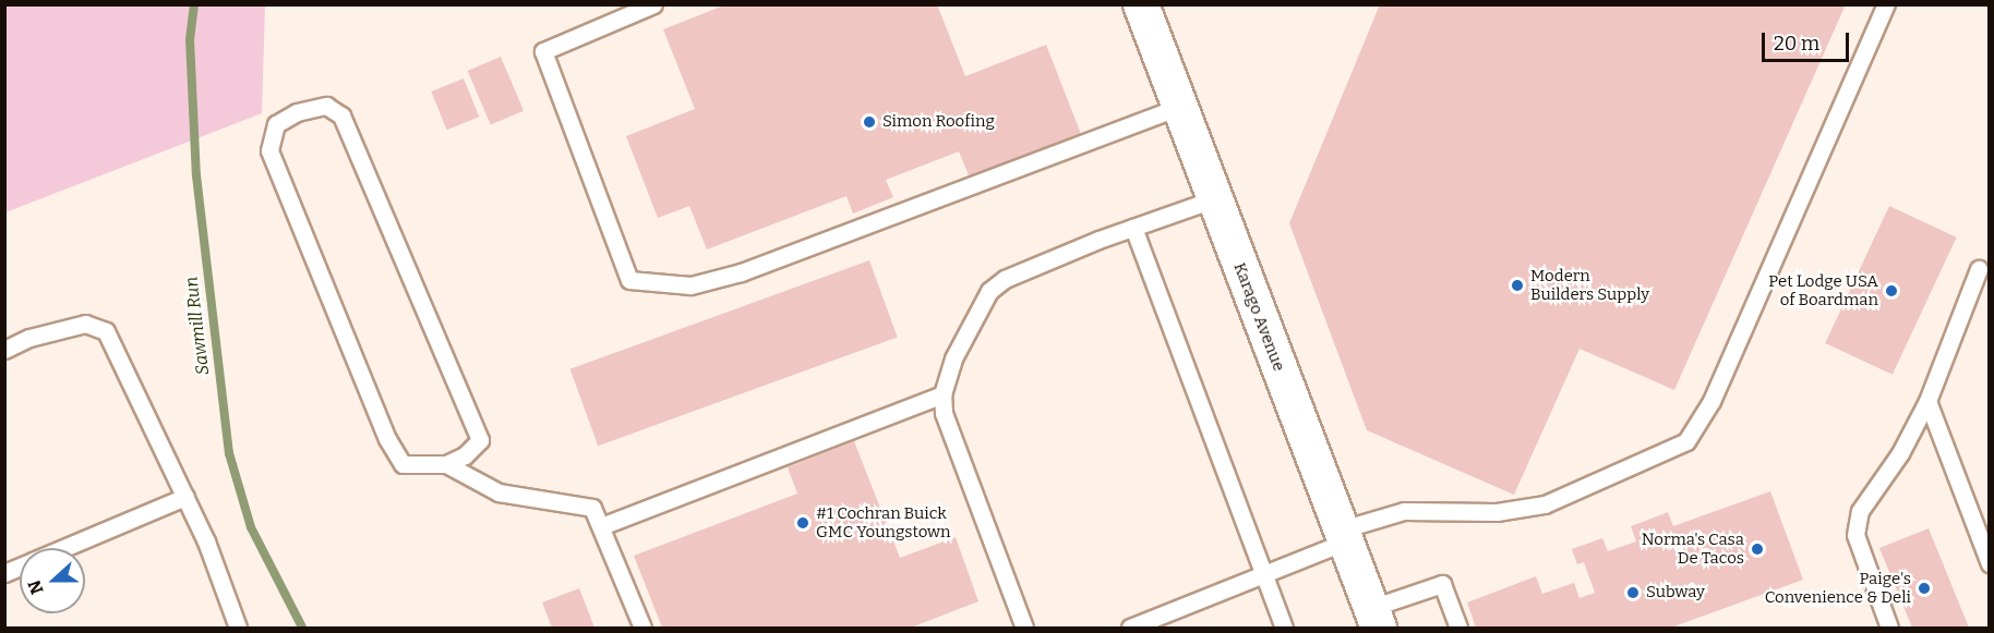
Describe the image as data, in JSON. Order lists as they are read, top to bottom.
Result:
{
  "streets": {
    "street": ["Karago Avenue"]
  },
  "water": ["Sawmill Run"],
  "places": [
    "Simon Roofing",
    "Modern Builders Supply",
    "Pet Lodge USA of Boardman",
    "#1 Cochran Buick GMC Youngstown",
    "Norma's Casa De Tacos",
    "Paige's Convenience & Deli",
    "Subway"
  ],
  "scale_bar": "20 m",
  "north": "left"
}
